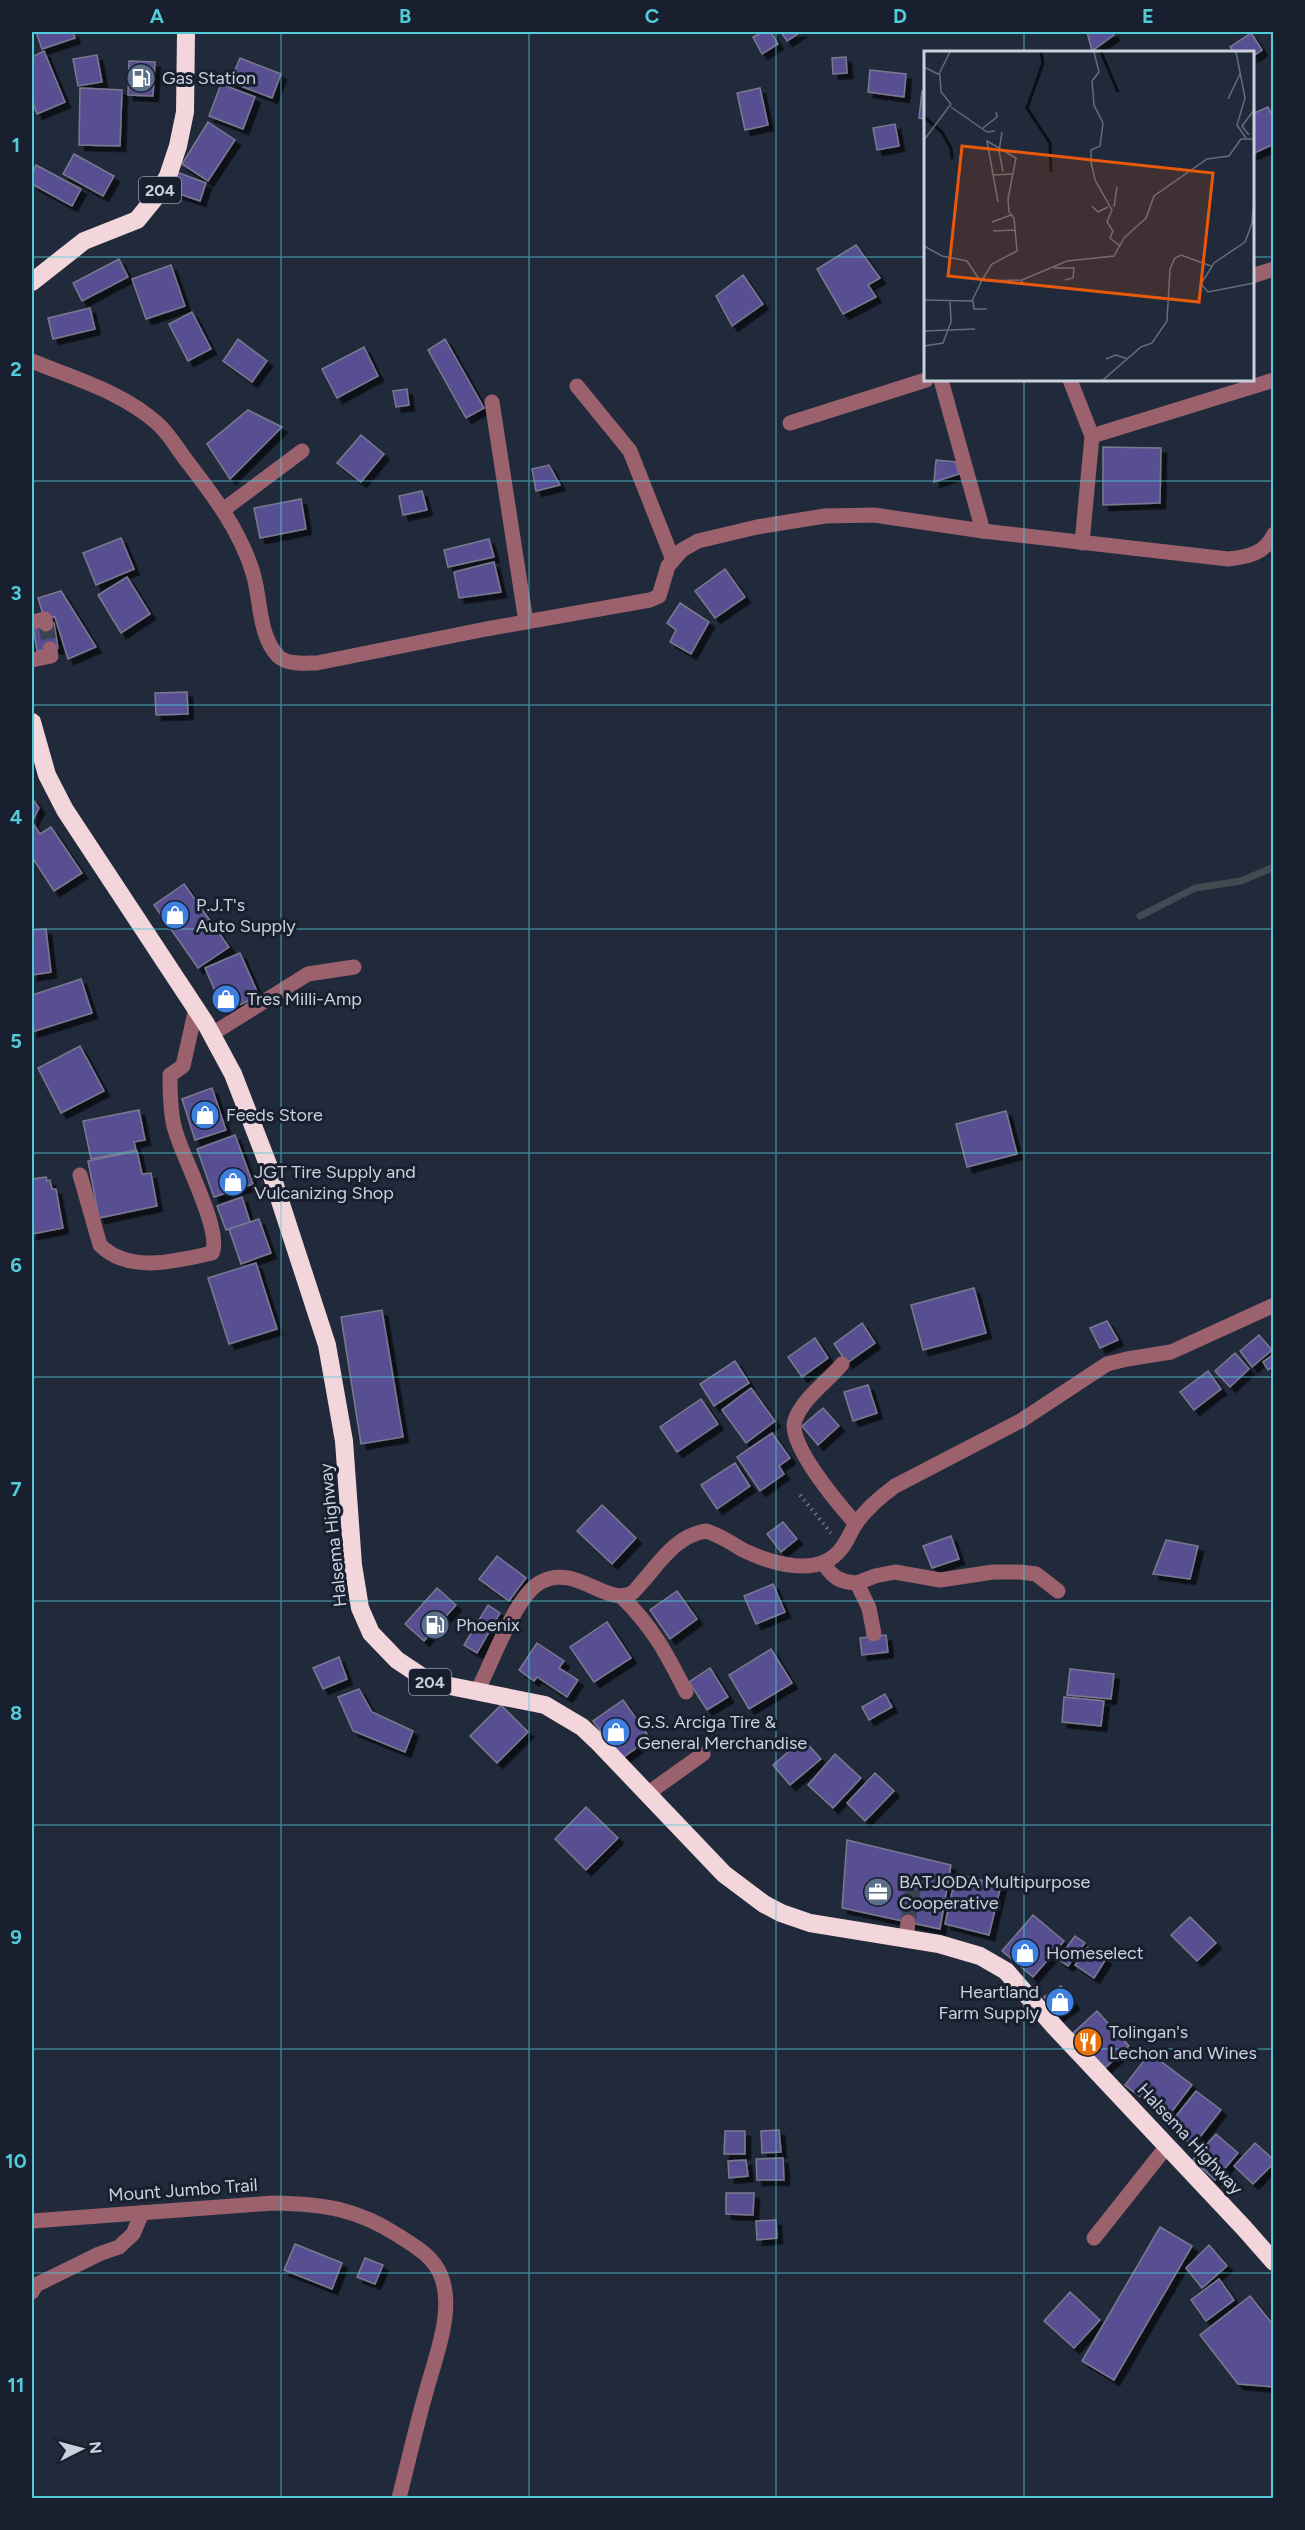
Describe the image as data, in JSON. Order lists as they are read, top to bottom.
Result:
{
  "streets": {
    "highway": ["204", "Halsema Highway"],
    "street": ["Mount Jumbo Trail"]
  },
  "places": {
    "fuel station": ["Gas Station", "Phoenix"],
    "shop": [
      "P.J.T's Auto Supply",
      "Tres Milli-Amp",
      "Feeds Store",
      "JGT Tire Supply and Vulcanizing Shop",
      "G.S. Arciga Tire & General Merchandise",
      "Homeselect",
      "Heartland Farm Supply"
    ],
    "office": ["BATJODA Multipurpose Cooperative"],
    "restaurant": ["Tolingan's Lechon and Wines"]
  },
  "north": "right",
  "grid": {
    "columns": [
      "A",
      "B",
      "C",
      "D",
      "E"
    ],
    "rows": [
      "1",
      "2",
      "3",
      "4",
      "5",
      "6",
      "7",
      "8",
      "9",
      "10",
      "11"
    ]
  }
}
